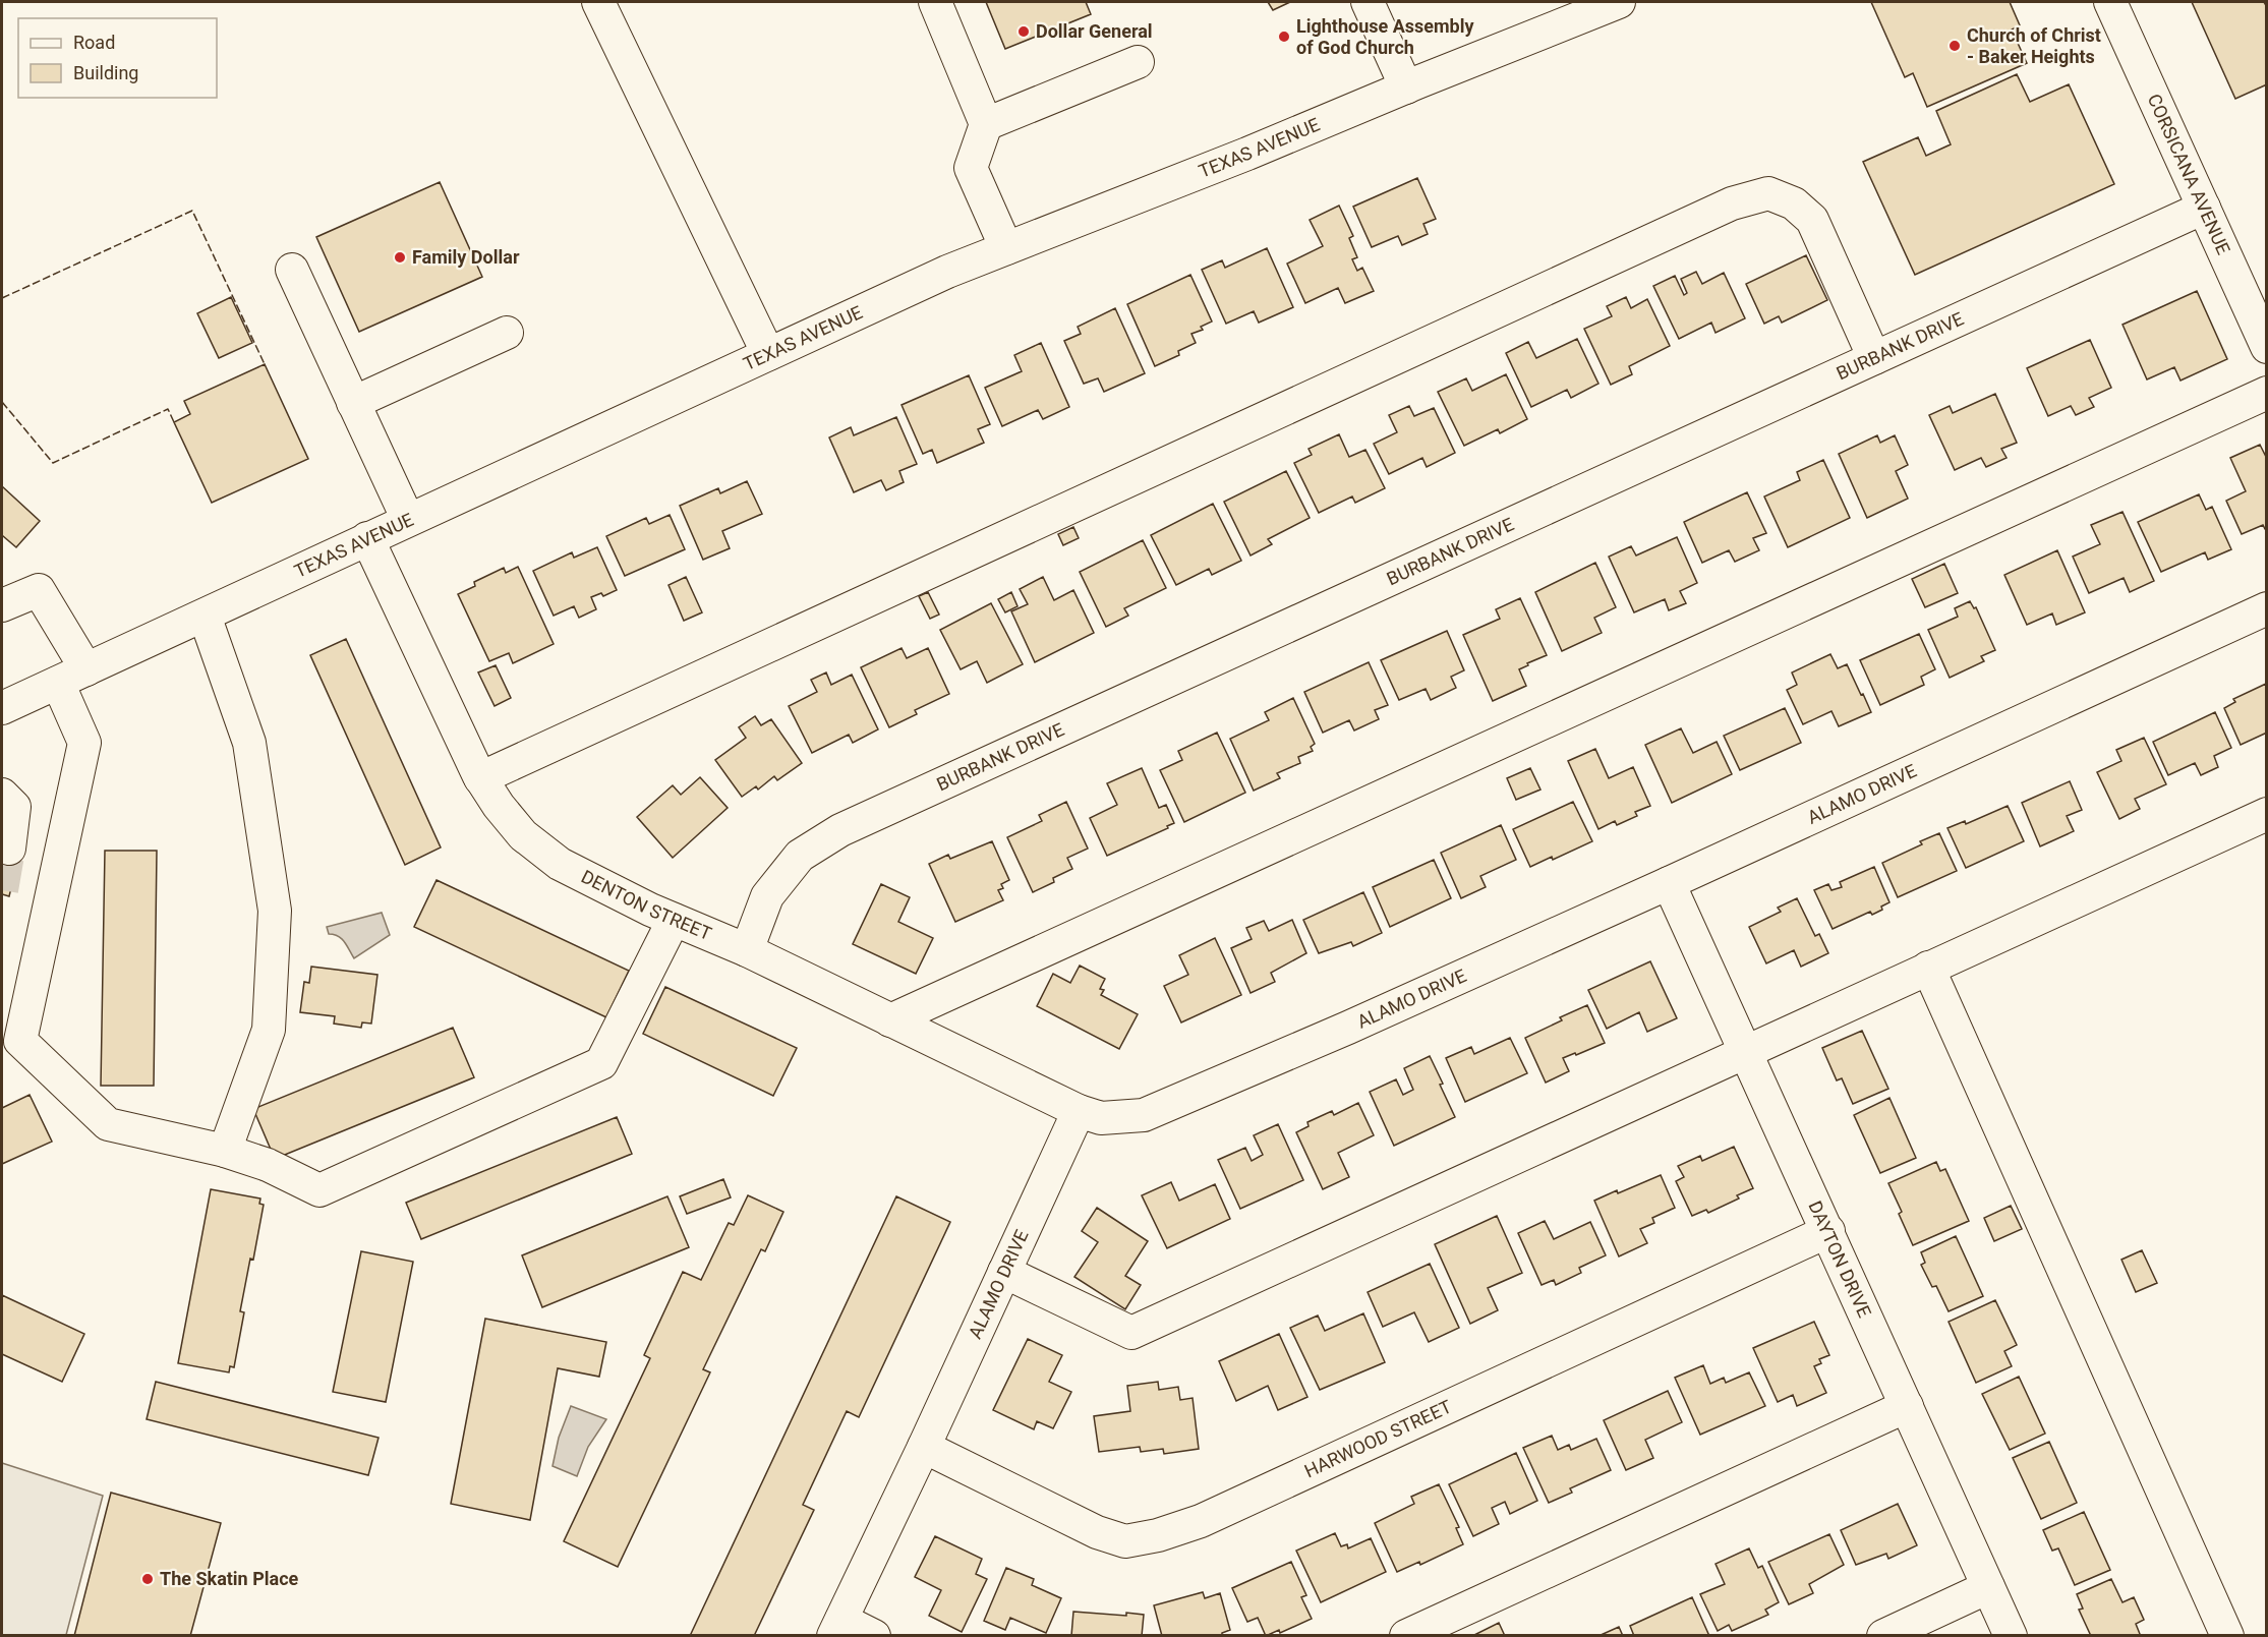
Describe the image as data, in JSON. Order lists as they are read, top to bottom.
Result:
{
  "streets": {
    "street": [
      "TEXAS AVENUE",
      "CORSICANA AVENUE",
      "BURBANK DRIVE",
      "ALAMO DRIVE",
      "DENTON STREET",
      "DAYTON DRIVE",
      "HARWOOD STREET"
    ]
  },
  "crossings": [
    ["TEXAS AVENUE", "DENTON STREET"],
    ["CORSICANA AVENUE", "BURBANK DRIVE"],
    ["BURBANK DRIVE", "DENTON STREET"],
    ["ALAMO DRIVE", "DENTON STREET"],
    ["ALAMO DRIVE", "DAYTON DRIVE"],
    ["ALAMO DRIVE", "HARWOOD STREET"],
    ["DAYTON DRIVE", "HARWOOD STREET"]
  ],
  "places": [
    "Dollar General",
    "Lighthouse Assembly of God Church",
    "Church of Christ - Baker Heights",
    "Family Dollar",
    "The Skatin Place"
  ],
  "legend": ["Road", "Building"]
}
